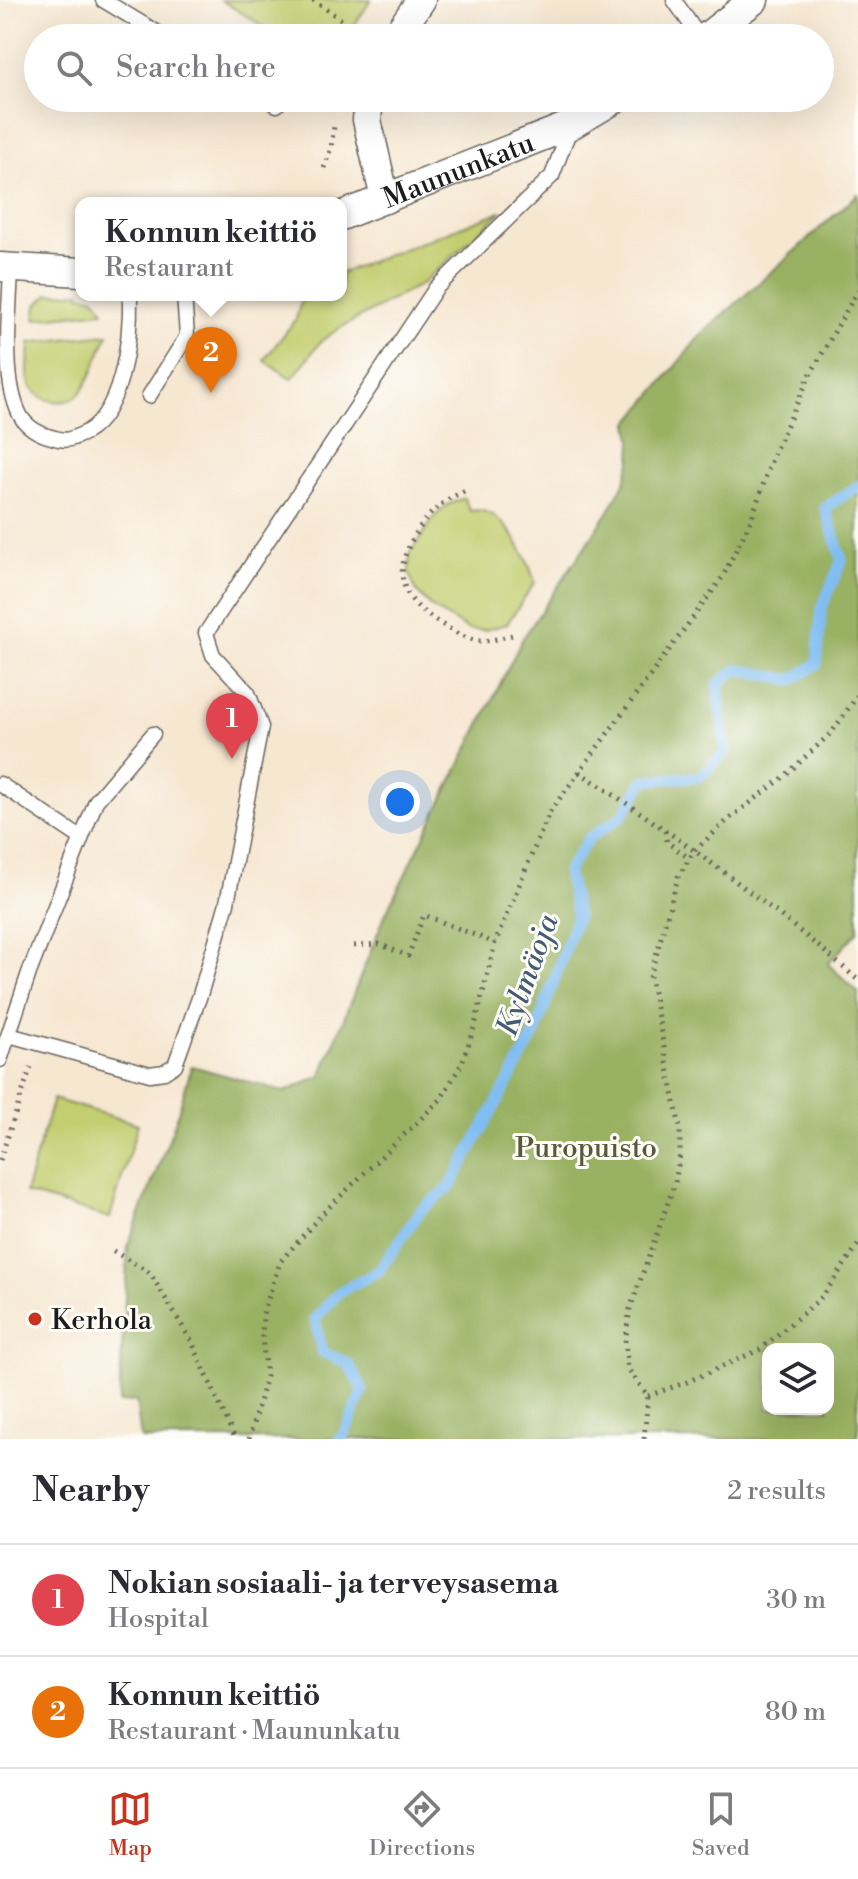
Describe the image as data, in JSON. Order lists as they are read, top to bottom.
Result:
{
  "streets": {
    "street": ["Maununkatu"]
  },
  "water": ["Kylmäoja"],
  "parks": ["Puropuisto"],
  "places": ["Kerhola"],
  "page": {
    "search": "Search here",
    "popup": ["Konnun keittiö", "Restaurant"],
    "pins": ["2", "1"],
    "heading": ["Nearby", "2 results"],
    "list": [
      {
        "mark": "1",
        "name": "Nokian sosiaali- ja terveysasema",
        "note": "Hospital",
        "value": "30 m"
      },
      {
        "mark": "2",
        "name": "Konnun keittiö",
        "note": "Restaurant · Maununkatu",
        "value": "80 m"
      }
    ],
    "nav": ["Map", "Directions", "Saved"]
  }
}
